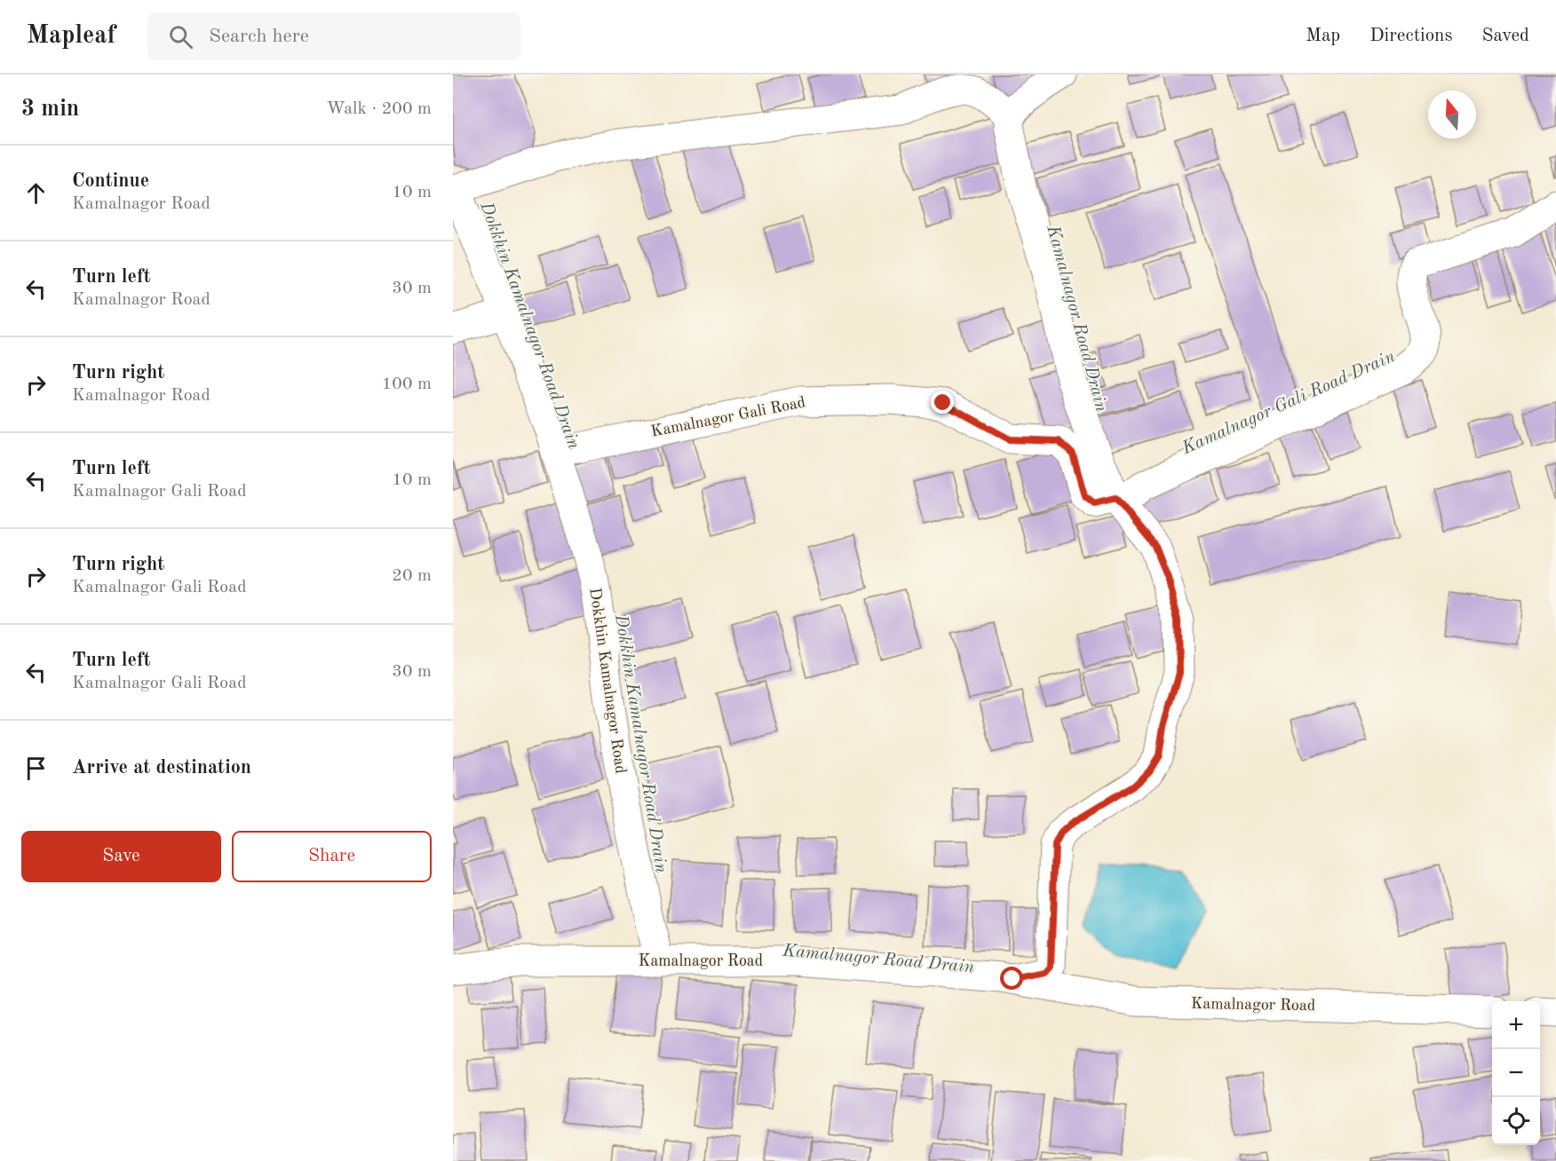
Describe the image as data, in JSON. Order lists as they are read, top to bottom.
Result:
{
  "streets": {
    "street": ["Kamalnagor Gali Road", "Dokkhin Kamalnagor Road", "Kamalnagor Road"]
  },
  "crossings": [
    ["Kamalnagor Gali Road", "Dokkhin Kamalnagor Road"],
    ["Kamalnagor Gali Road", "Kamalnagor Road"],
    ["Dokkhin Kamalnagor Road", "Kamalnagor Road"]
  ],
  "water": ["Kamalnagor Road Drain", "Dokkhin Kamalnagor Road Drain", "Kamalnagor Gali Road Drain"],
  "north": "top",
  "page": {
    "header": "Mapleaf",
    "search": "Search here",
    "nav": ["Map", "Directions", "Saved"],
    "heading": ["3 min", "Walk · 200 m"],
    "list": [
      ["Continue", "Kamalnagor Road", "10 m"],
      ["Turn left", "Kamalnagor Road", "30 m"],
      ["Turn right", "Kamalnagor Road", "100 m"],
      ["Turn left", "Kamalnagor Gali Road", "10 m"],
      ["Turn right", "Kamalnagor Gali Road", "20 m"],
      ["Turn left", "Kamalnagor Gali Road", "30 m"],
      "Arrive at destination"
    ],
    "buttons": ["Save", "Share"],
    "map_buttons": ["+", "−"]
  }
}
